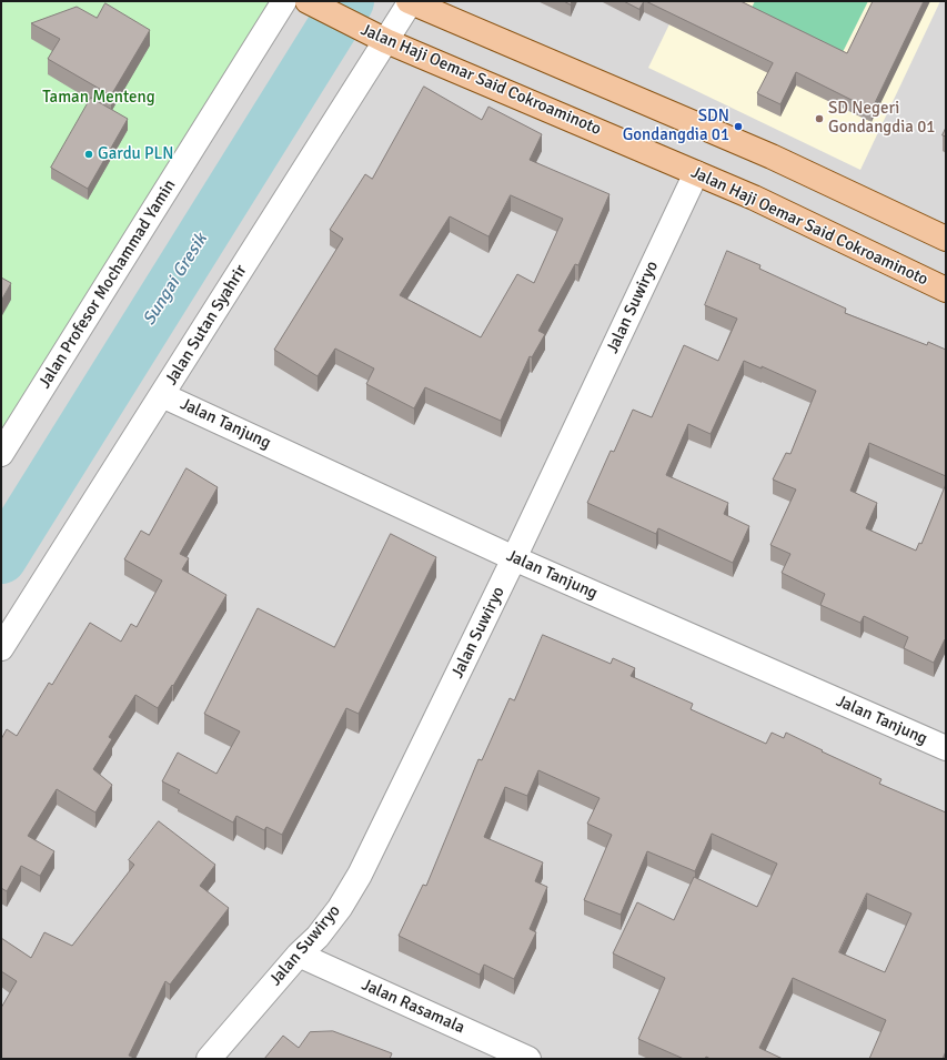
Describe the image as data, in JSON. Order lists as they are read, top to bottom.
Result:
{
  "streets": {
    "main road": ["Jalan Haji Oemar Said Cokroaminoto"],
    "street": [
      "Jalan Profesor Mochammad Yamin",
      "Jalan Suwiryo",
      "Jalan Sutan Syahrir",
      "Jalan Tanjung",
      "Jalan Rasamala"
    ]
  },
  "crossings": [
    ["Jalan Haji Oemar Said Cokroaminoto", "Jalan Suwiryo"],
    ["Jalan Haji Oemar Said Cokroaminoto", "Jalan Sutan Syahrir"],
    ["Jalan Suwiryo", "Jalan Tanjung"],
    ["Jalan Suwiryo", "Jalan Rasamala"],
    ["Jalan Sutan Syahrir", "Jalan Tanjung"]
  ],
  "water": ["Sungai Gresik"],
  "parks": ["Taman Menteng"],
  "places": ["SD Negeri Gondangdia 01", "SDN Gondangdia 01", "Gardu PLN"]
}
